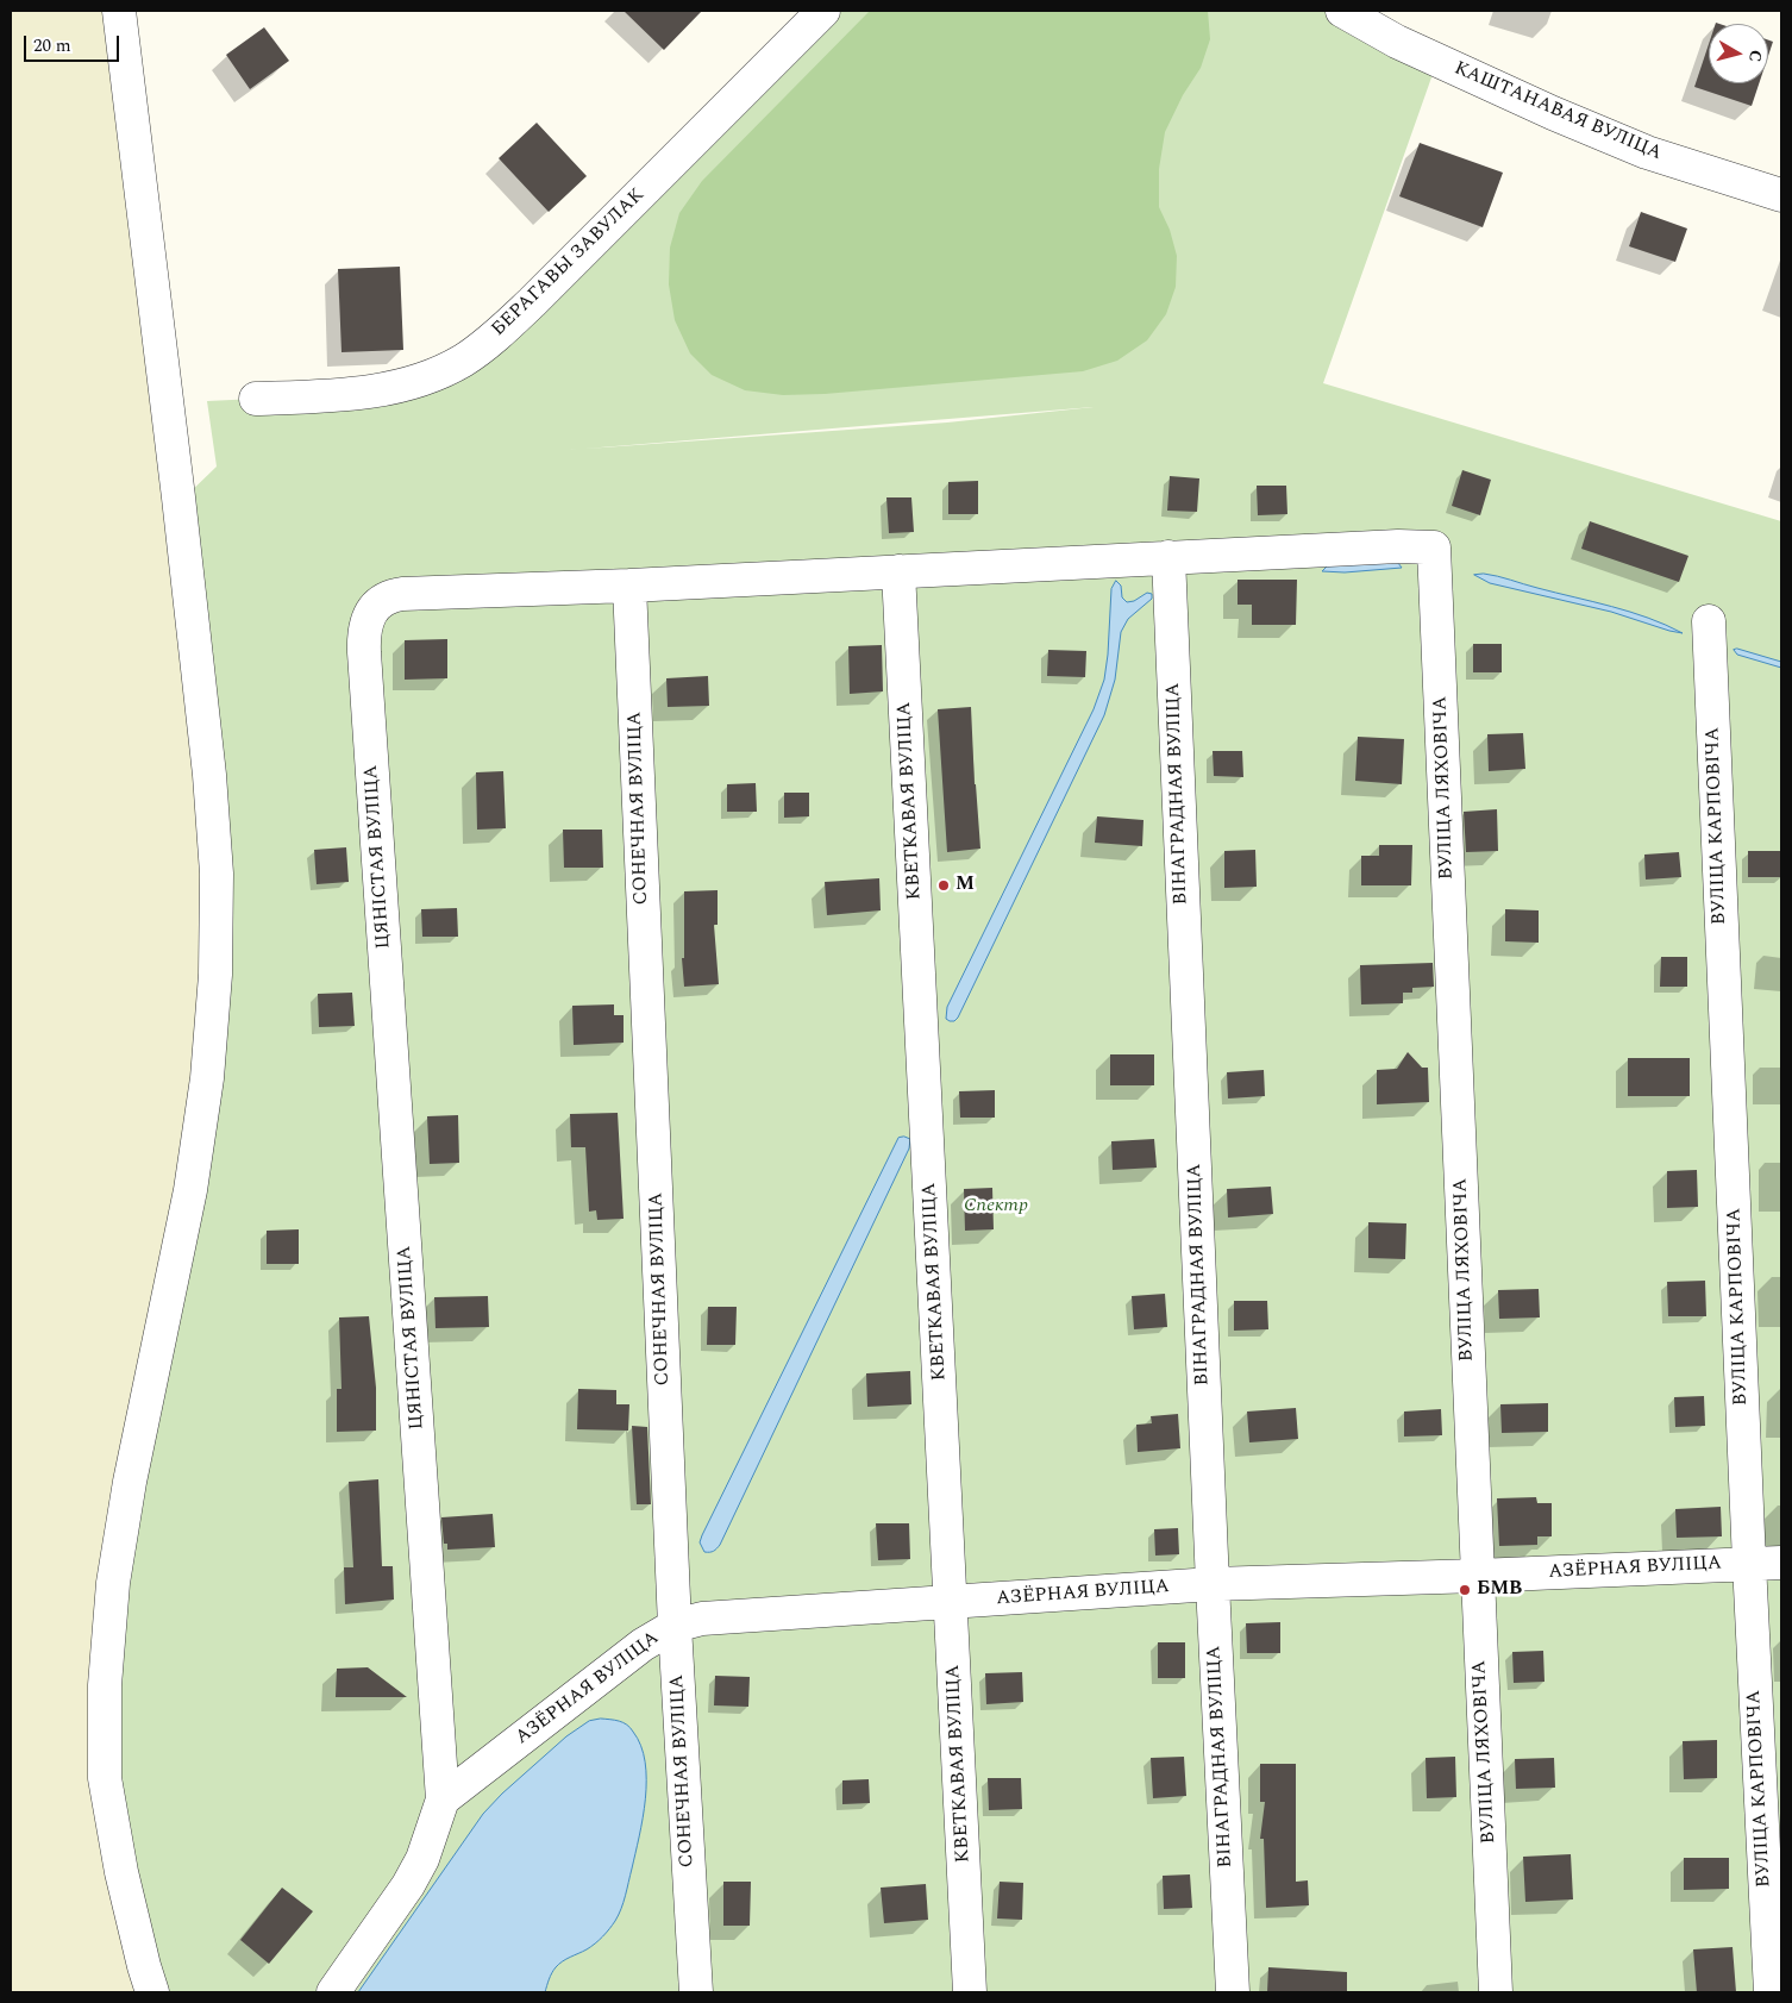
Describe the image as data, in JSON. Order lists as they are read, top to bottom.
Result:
{
  "streets": {
    "street": [
      "КАШТАНАВАЯ ВУЛІЦА",
      "БЕРАГАВЫ ЗАВУЛАК",
      "ВУЛІЦА ЛЯХОВІЧА",
      "ВІНАГРАДНАЯ ВУЛІЦА",
      "КВЕТКАВАЯ ВУЛІЦА",
      "СОНЕЧНАЯ ВУЛІЦА",
      "ВУЛІЦА КАРПОВІЧА",
      "ЦЯНІСТАЯ ВУЛІЦА",
      "АЗЁРНАЯ ВУЛІЦА"
    ]
  },
  "crossings": [
    ["ВУЛІЦА ЛЯХОВІЧА", "ЦЯНІСТАЯ ВУЛІЦА"],
    ["ВУЛІЦА ЛЯХОВІЧА", "АЗЁРНАЯ ВУЛІЦА"],
    ["ВІНАГРАДНАЯ ВУЛІЦА", "ЦЯНІСТАЯ ВУЛІЦА"],
    ["ВІНАГРАДНАЯ ВУЛІЦА", "АЗЁРНАЯ ВУЛІЦА"],
    ["КВЕТКАВАЯ ВУЛІЦА", "ЦЯНІСТАЯ ВУЛІЦА"],
    ["КВЕТКАВАЯ ВУЛІЦА", "АЗЁРНАЯ ВУЛІЦА"],
    ["СОНЕЧНАЯ ВУЛІЦА", "ЦЯНІСТАЯ ВУЛІЦА"],
    ["СОНЕЧНАЯ ВУЛІЦА", "АЗЁРНАЯ ВУЛІЦА"],
    ["ВУЛІЦА КАРПОВІЧА", "АЗЁРНАЯ ВУЛІЦА"],
    ["ЦЯНІСТАЯ ВУЛІЦА", "АЗЁРНАЯ ВУЛІЦА"]
  ],
  "parks": ["Спектр"],
  "places": ["М", "БМВ"],
  "scale_bar": "20 m",
  "north": "right"
}
